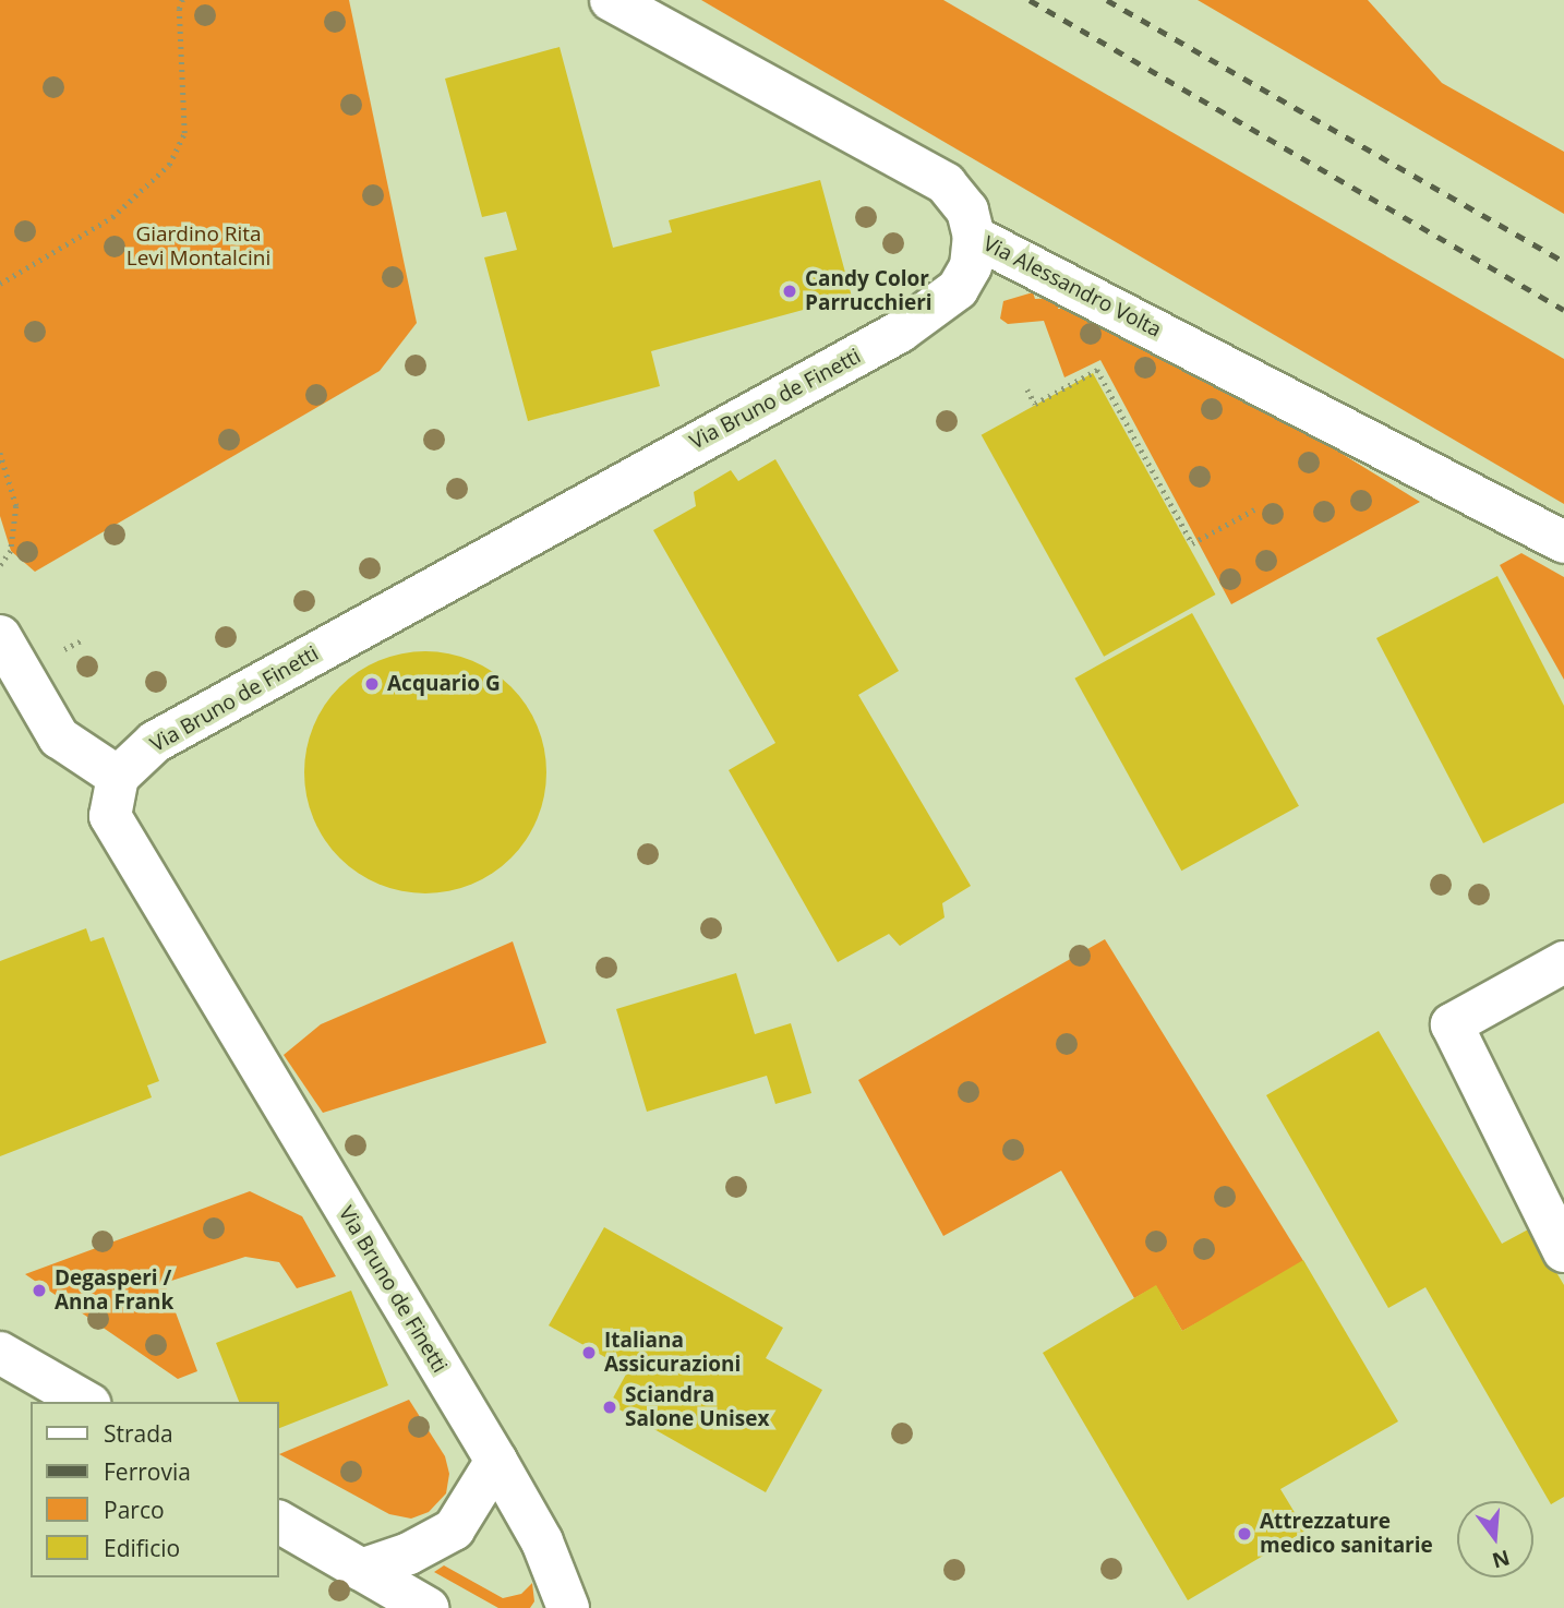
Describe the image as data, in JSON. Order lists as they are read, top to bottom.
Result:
{
  "streets": {
    "street": ["Via Alessandro Volta", "Via Bruno de Finetti"]
  },
  "crossings": [
    ["Via Alessandro Volta", "Via Bruno de Finetti"]
  ],
  "parks": ["Giardino Rita Levi Montalcini"],
  "places": [
    "Candy Color Parrucchieri",
    "Acquario G",
    "Degasperi / Anna Frank",
    "Italiana Assicurazioni",
    "Sciandra Salone Unisex",
    "Attrezzature medico sanitarie"
  ],
  "legend": [
    "Strada",
    "Ferrovia",
    "Parco",
    "Edificio"
  ],
  "north": "bottom"
}
